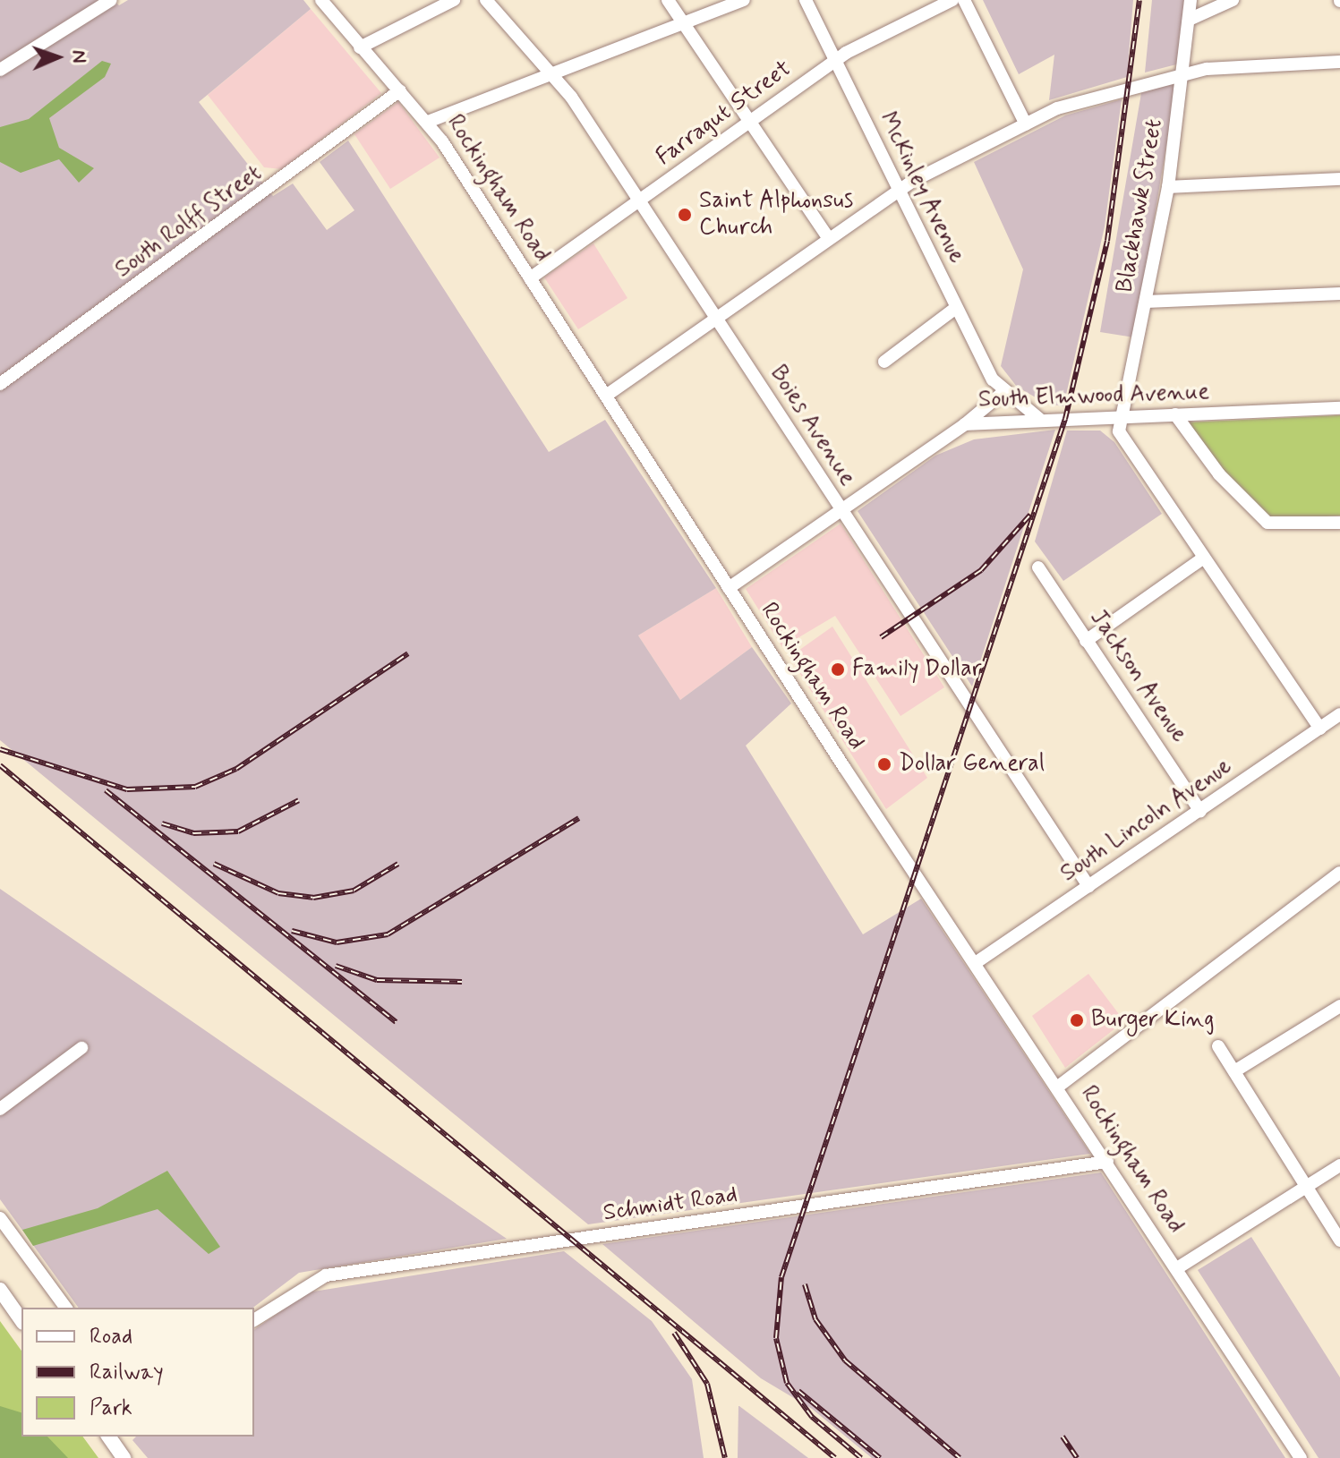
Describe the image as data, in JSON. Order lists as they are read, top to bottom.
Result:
{
  "streets": {
    "street": [
      "Farragut Street",
      "McKinley Avenue",
      "Rockingham Road",
      "Blackhawk Street",
      "South Rolff Street",
      "South Elmwood Avenue",
      "Boies Avenue",
      "Jackson Avenue",
      "South Lincoln Avenue",
      "Schmidt Road"
    ]
  },
  "crossings": [
    ["Farragut Street", "McKinley Avenue"],
    ["Farragut Street", "Rockingham Road"],
    ["Farragut Street", "Boies Avenue"],
    ["McKinley Avenue", "South Elmwood Avenue"],
    ["Rockingham Road", "South Rolff Street"],
    ["Rockingham Road", "South Elmwood Avenue"],
    ["Rockingham Road", "South Lincoln Avenue"],
    ["Rockingham Road", "Schmidt Road"],
    ["Blackhawk Street", "South Elmwood Avenue"],
    ["South Elmwood Avenue", "Boies Avenue"],
    ["Boies Avenue", "South Lincoln Avenue"],
    ["Jackson Avenue", "South Lincoln Avenue"]
  ],
  "places": [
    "Saint Alphonsus Church",
    "Family Dollar",
    "Dollar General",
    "Burger King"
  ],
  "legend": ["Road", "Railway", "Park"],
  "north": "right"
}
